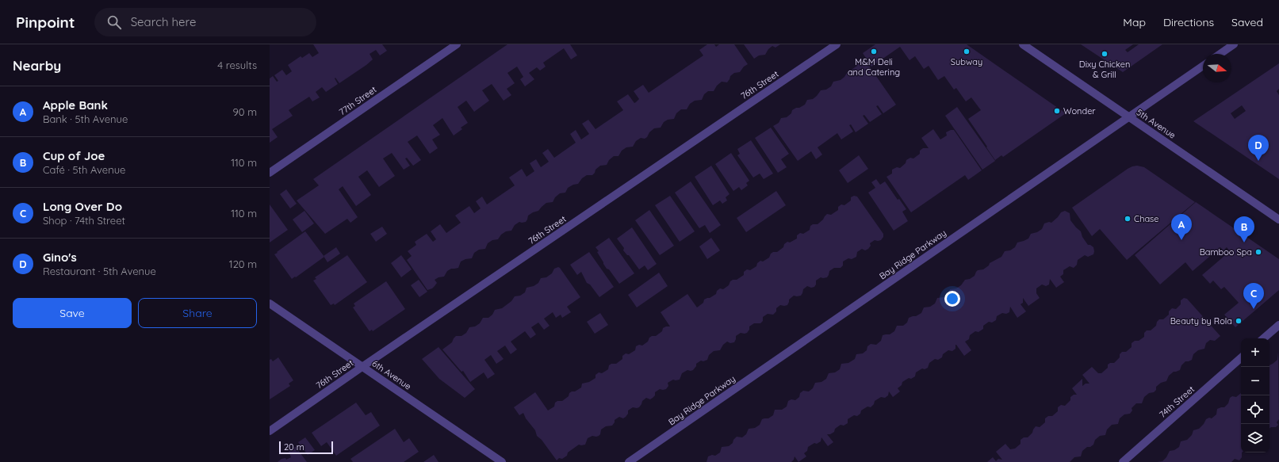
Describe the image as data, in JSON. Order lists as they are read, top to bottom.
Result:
{
  "streets": {
    "street": [
      "76th Street",
      "77th Street",
      "5th Avenue",
      "Bay Ridge Parkway",
      "6th Avenue",
      "74th Street"
    ]
  },
  "crossings": [
    ["76th Street", "6th Avenue"],
    ["5th Avenue", "Bay Ridge Parkway"]
  ],
  "places": [
    "M&M Deli and Catering",
    "Subway",
    "Dixy Chicken & Grill",
    "Wonder",
    "Chase",
    "Bamboo Spa",
    "Beauty by Rola"
  ],
  "scale_bar": "20 m",
  "north": "right",
  "page": {
    "header": "Pinpoint",
    "search": "Search here",
    "nav": ["Map", "Directions", "Saved"],
    "heading": ["Nearby", "4 results"],
    "list": [
      {
        "mark": "A",
        "name": "Apple Bank",
        "note": "Bank · 5th Avenue",
        "value": "90 m"
      },
      {
        "mark": "B",
        "name": "Cup of Joe",
        "note": "Café · 5th Avenue",
        "value": "110 m"
      },
      {
        "mark": "C",
        "name": "Long Over Do",
        "note": "Shop · 74th Street",
        "value": "110 m"
      },
      {
        "mark": "D",
        "name": "Gino's",
        "note": "Restaurant · 5th Avenue",
        "value": "120 m"
      }
    ],
    "pins": [
      "D",
      "A",
      "B",
      "C"
    ],
    "buttons": ["Save", "Share"],
    "map_buttons": ["+", "−"],
    "scale": "20 m"
  }
}
